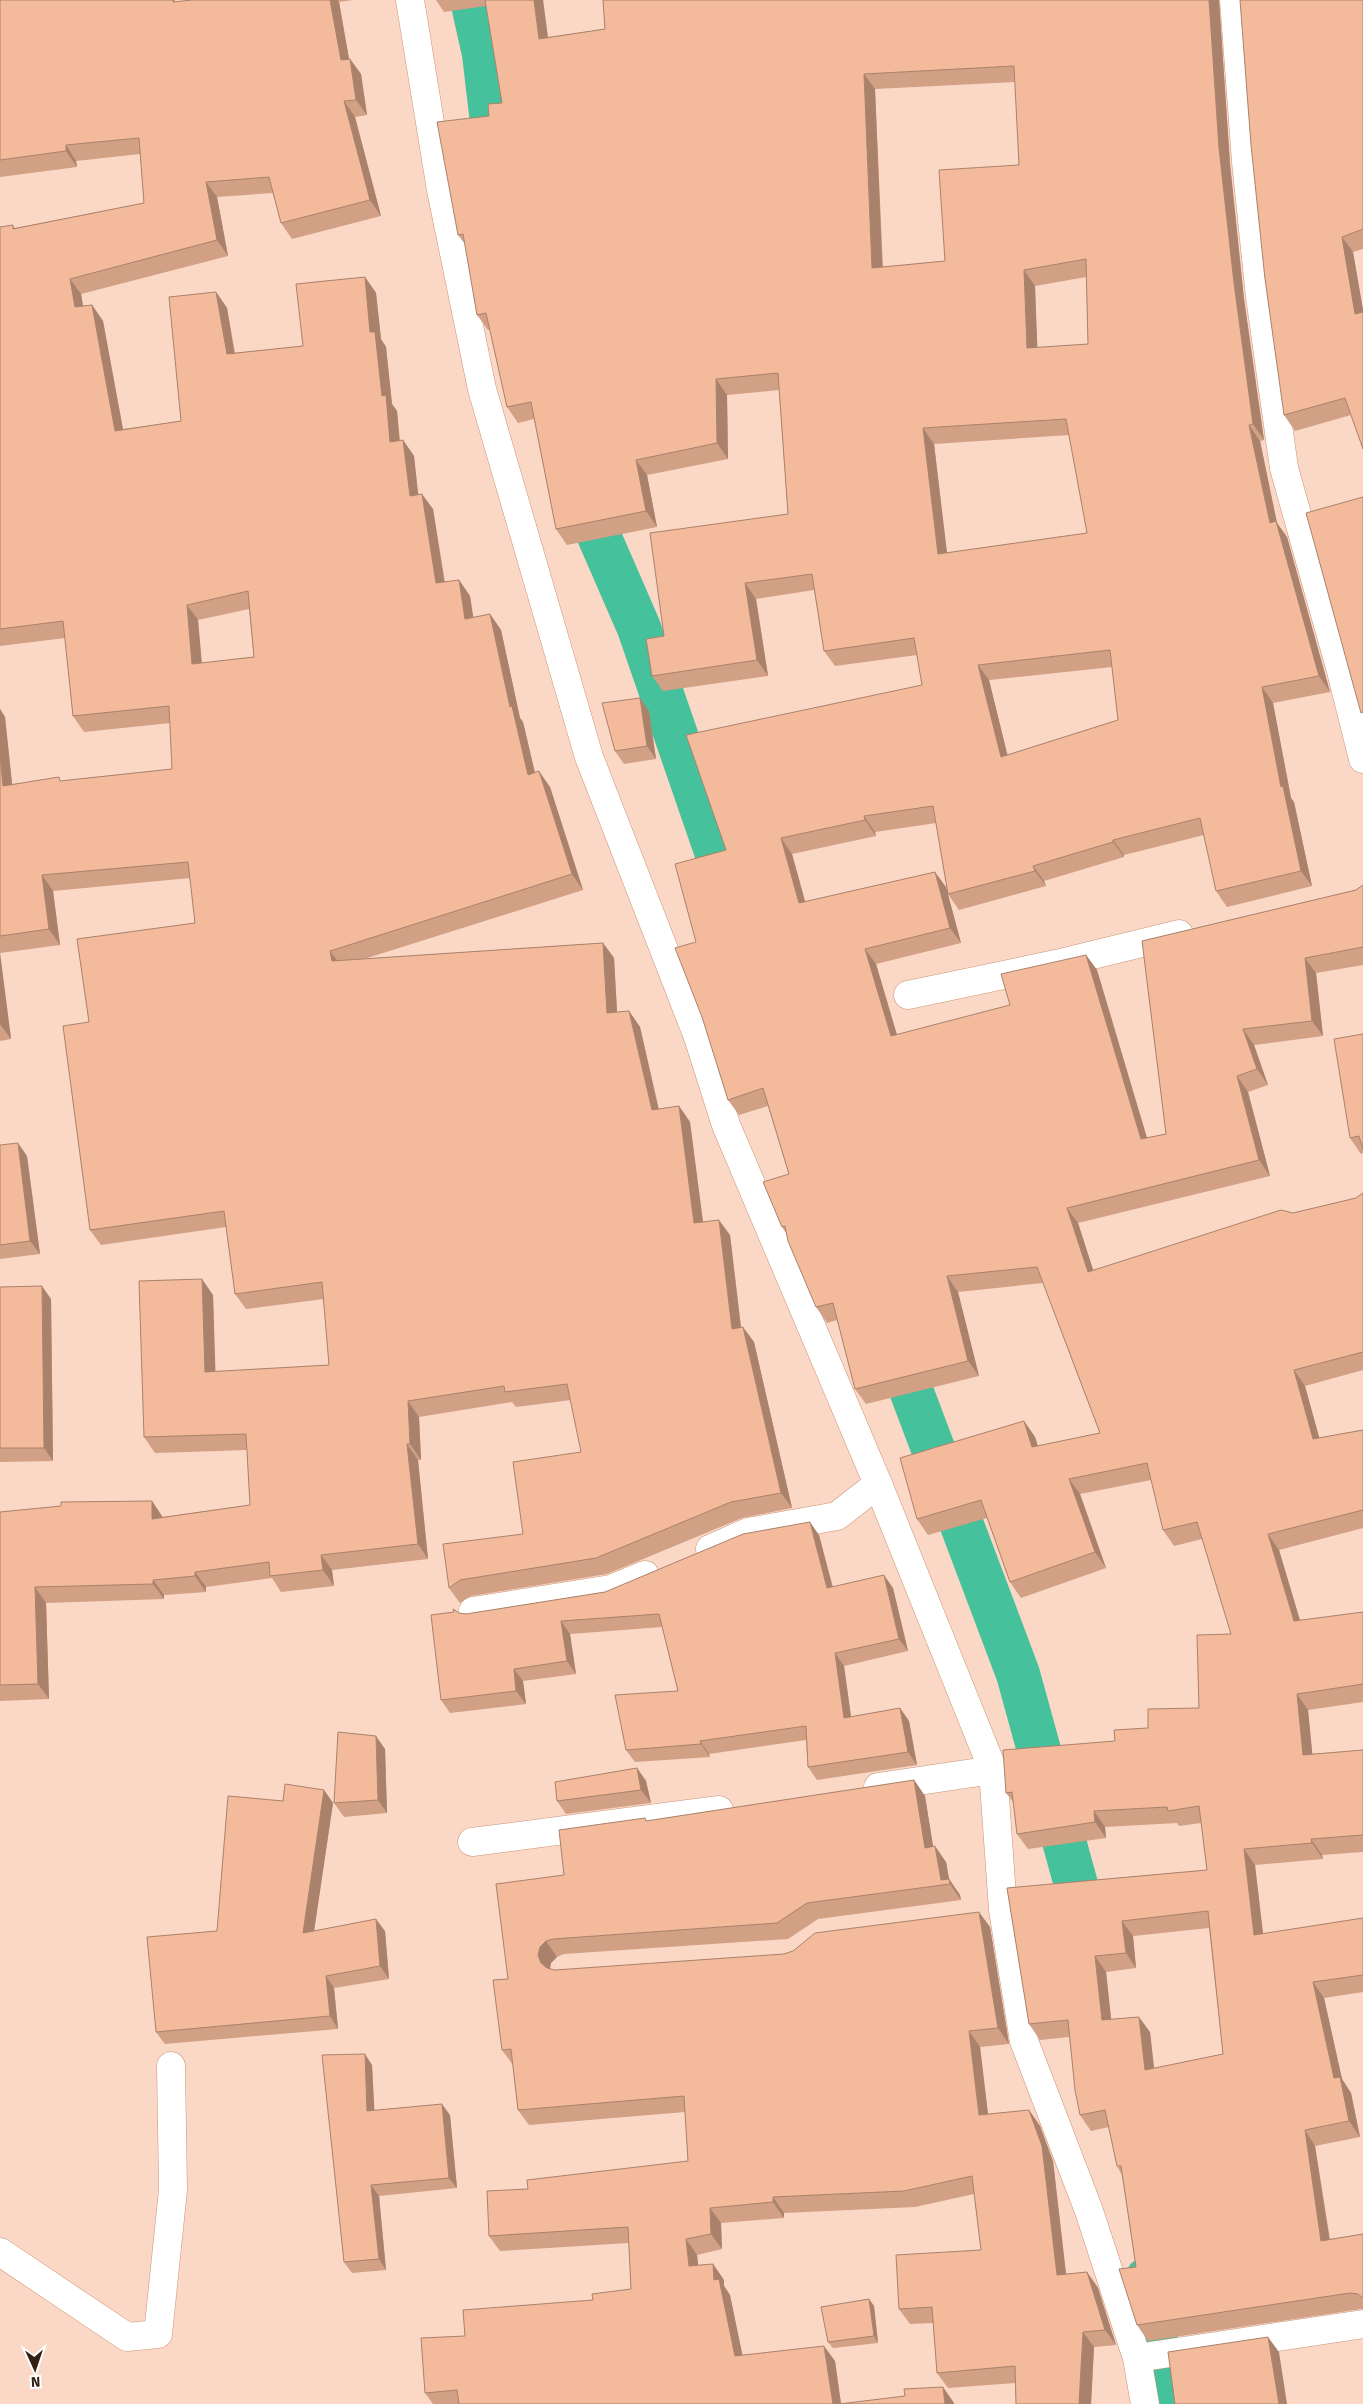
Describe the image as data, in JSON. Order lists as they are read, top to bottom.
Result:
{
  "north": "bottom"
}
